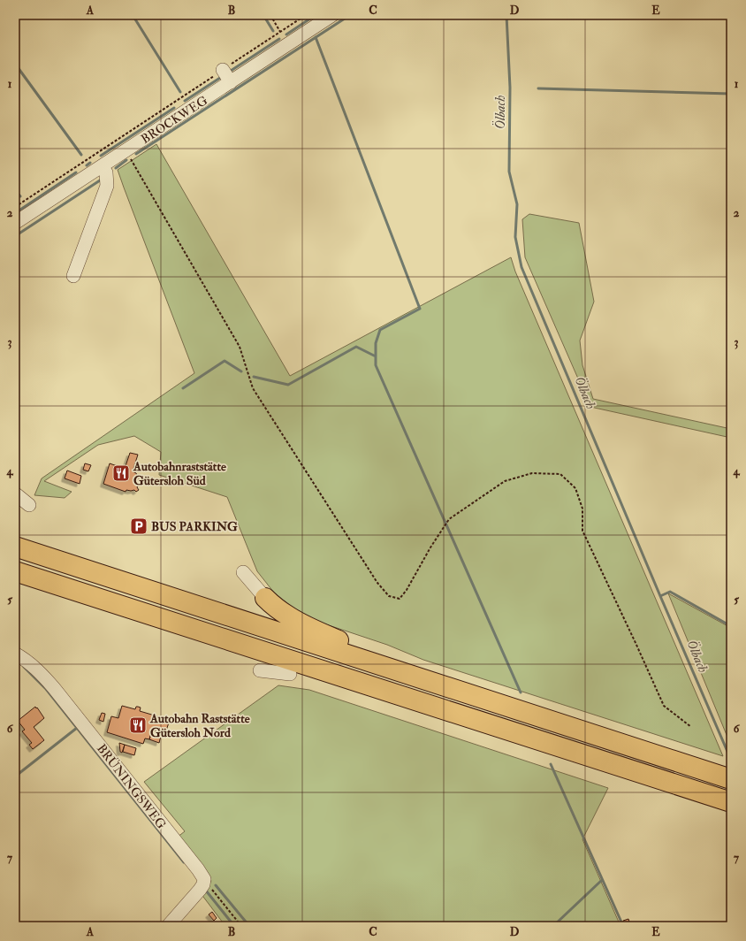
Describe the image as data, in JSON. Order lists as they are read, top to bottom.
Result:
{
  "streets": {
    "street": ["BROCKWEG", "BRÜNINGSWEG"]
  },
  "water": ["Ölbach"],
  "places": {
    "restaurant": ["Autobahnraststätte Gütersloh Süd", "Autobahn Raststätte Gütersloh Nord"],
    "parking": ["BUS PARKING"]
  },
  "grid": {
    "columns": [
      "A",
      "B",
      "C",
      "D",
      "E"
    ],
    "rows": [
      "1",
      "2",
      "3",
      "4",
      "5",
      "6",
      "7"
    ]
  }
}
